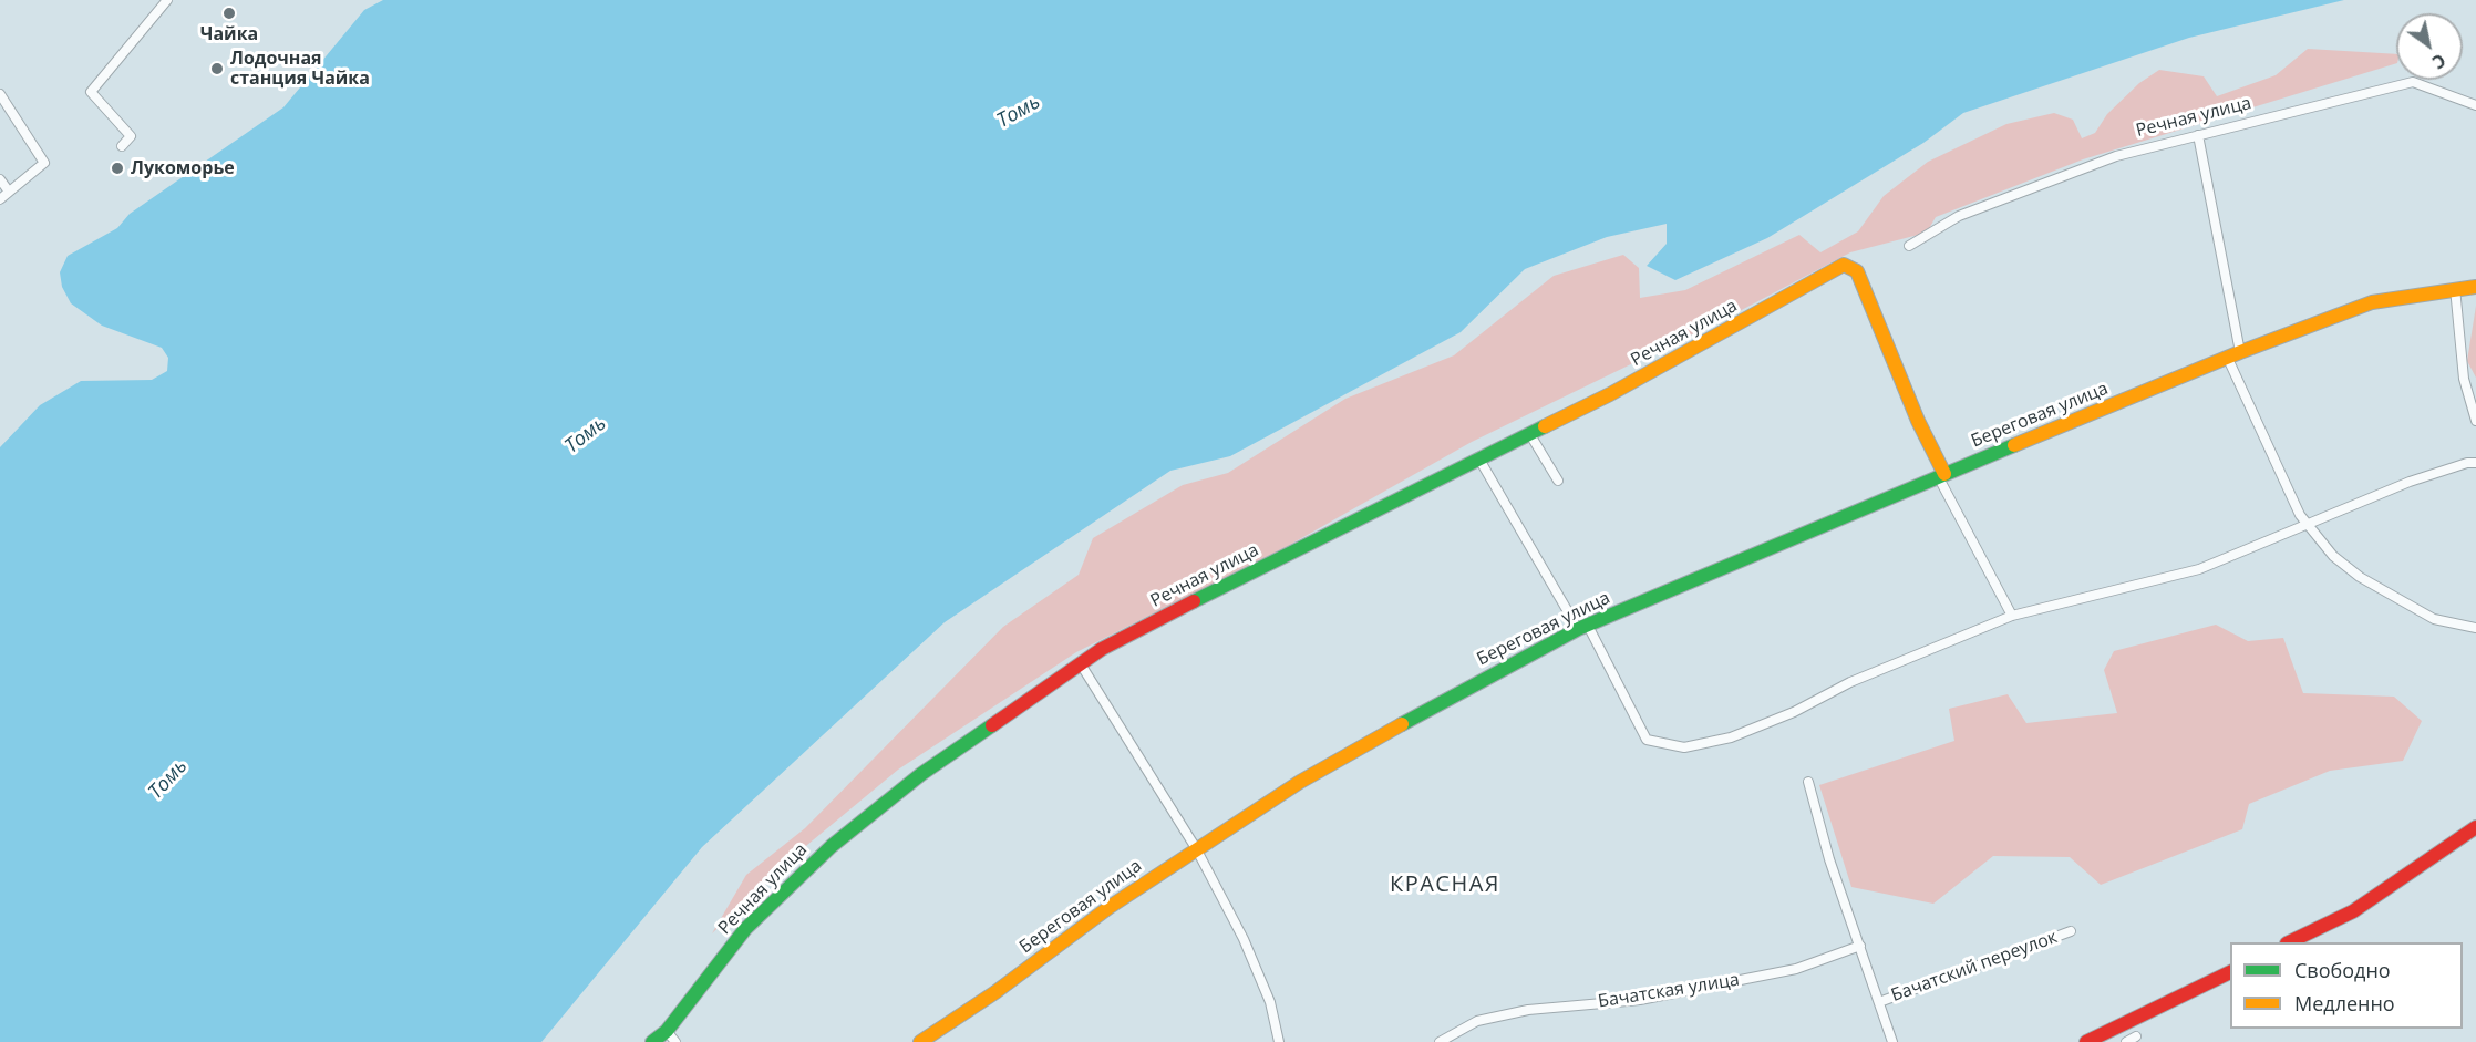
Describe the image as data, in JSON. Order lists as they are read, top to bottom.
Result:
{
  "streets": {
    "street": [
      "Речная улица",
      "Береговая улица",
      "Бачатский переулок",
      "Бачатская улица"
    ]
  },
  "crossings": [
    ["Речная улица", "Береговая улица"]
  ],
  "districts": ["КРАСНАЯ"],
  "water": ["Томь"],
  "places": ["Чайка", "Лодочная станция Чайка", "Лукоморье"],
  "legend": ["Свободно", "Медленно"],
  "north": "bottom right"
}
